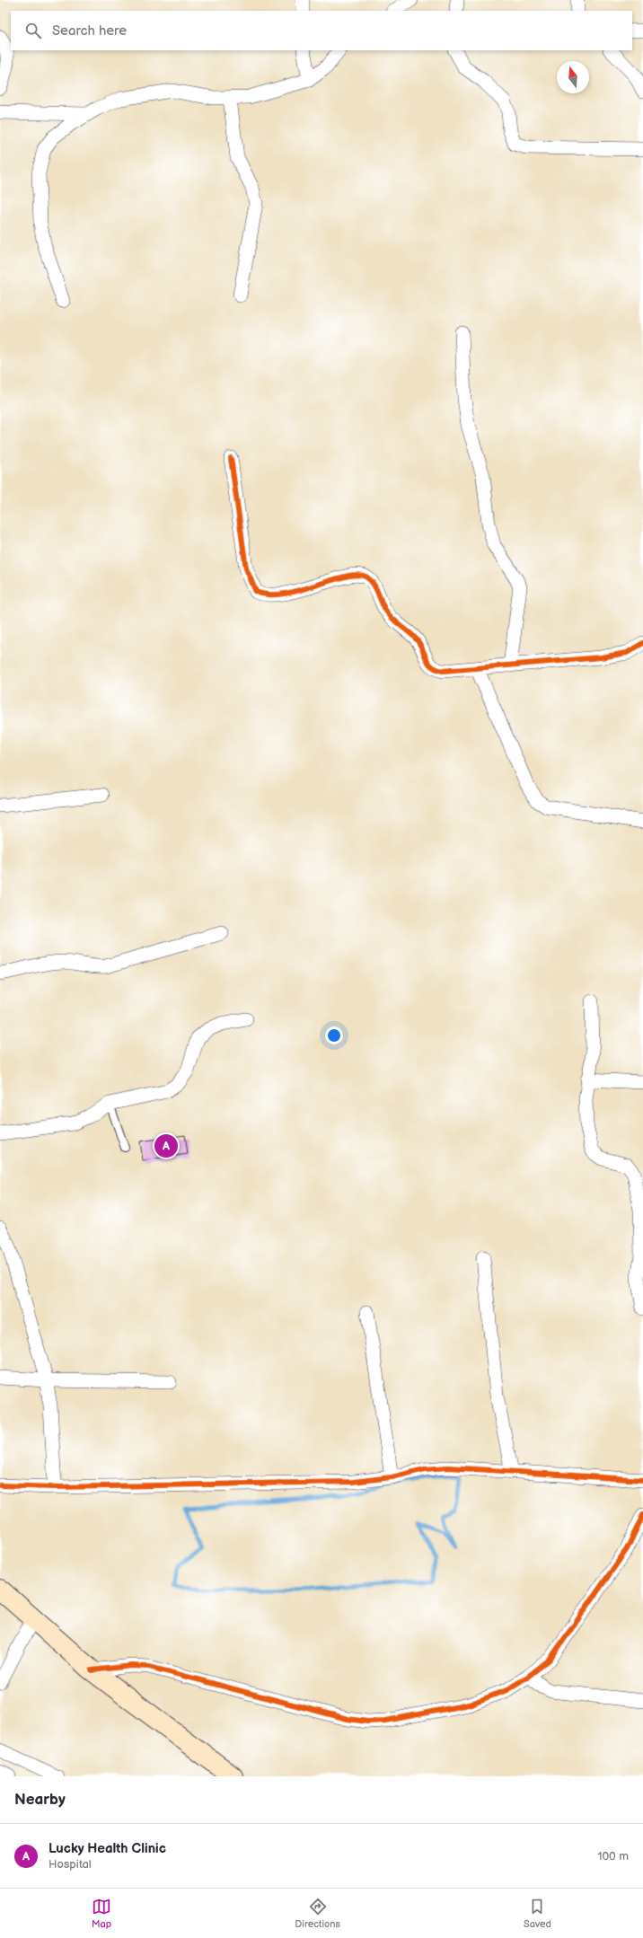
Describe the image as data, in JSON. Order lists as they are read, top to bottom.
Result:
{
  "north": "top",
  "page": {
    "search": "Search here",
    "pins": "A",
    "heading": "Nearby",
    "list": [
      {
        "mark": "A",
        "name": "Lucky Health Clinic",
        "note": "Hospital",
        "value": "100 m"
      }
    ],
    "nav": ["Map", "Directions", "Saved"]
  }
}
